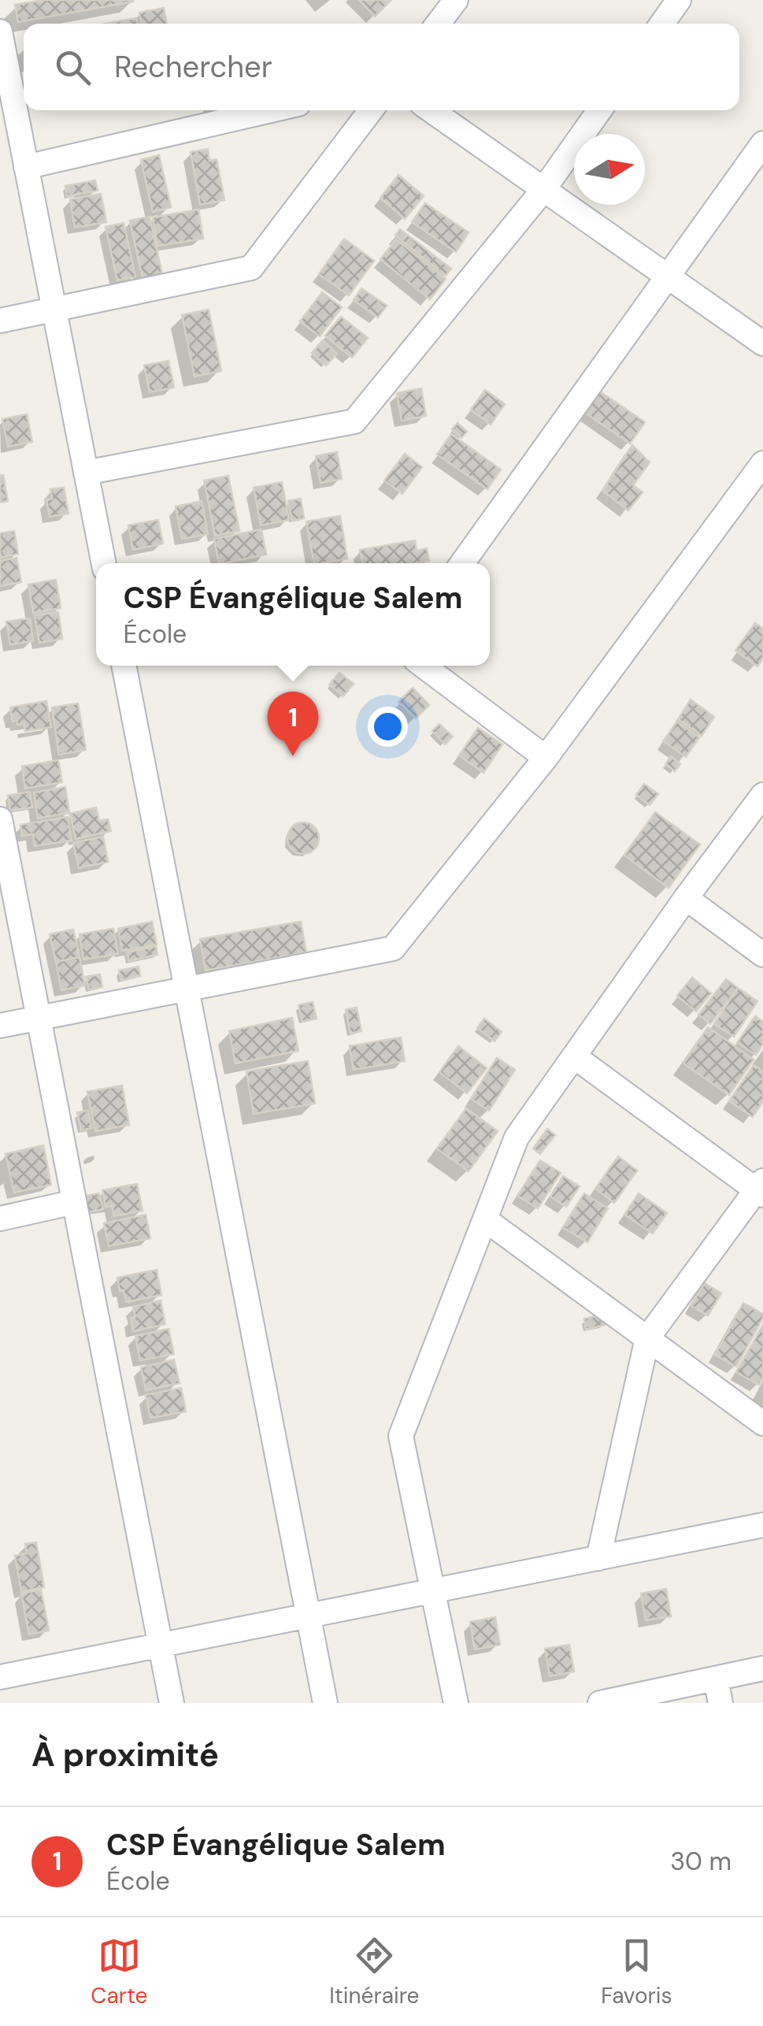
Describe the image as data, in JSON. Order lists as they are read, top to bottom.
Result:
{
  "north": "right",
  "page": {
    "search": "Rechercher",
    "popup": ["CSP Évangélique Salem", "École"],
    "pins": "1",
    "heading": "À proximité",
    "list": [
      {
        "mark": "1",
        "name": "CSP Évangélique Salem",
        "note": "École",
        "value": "30 m"
      }
    ],
    "nav": ["Carte", "Itinéraire", "Favoris"]
  }
}
